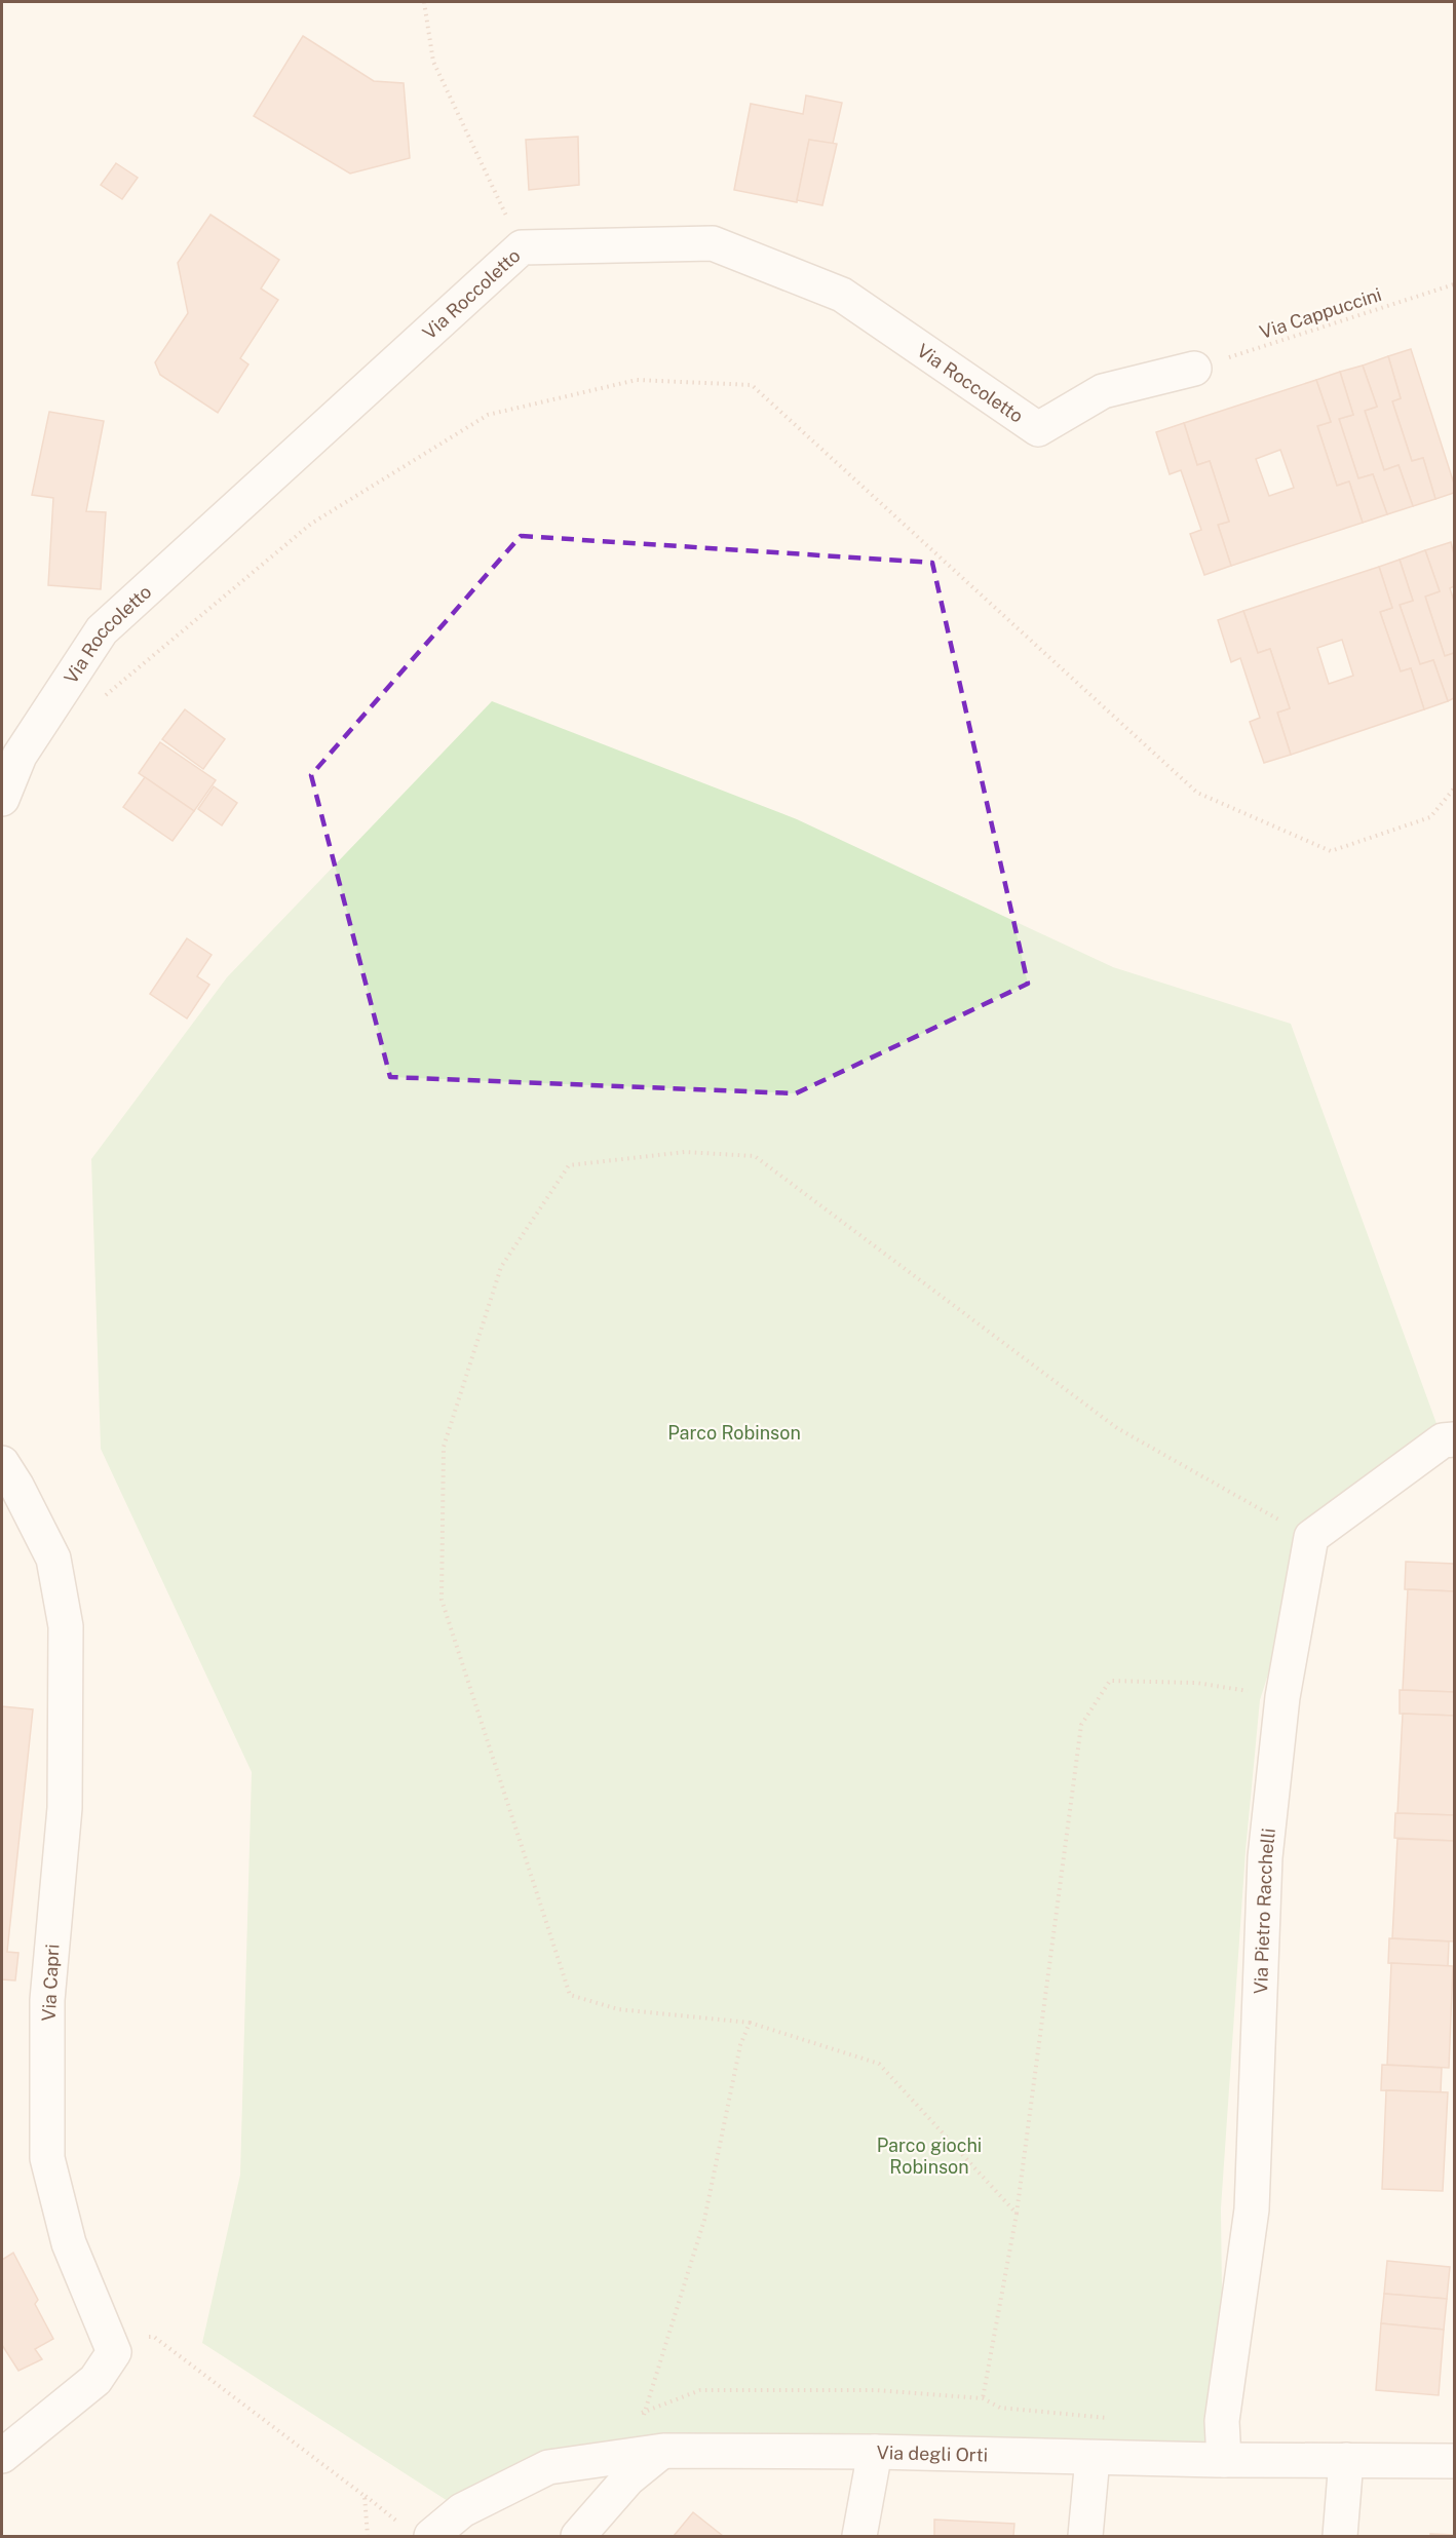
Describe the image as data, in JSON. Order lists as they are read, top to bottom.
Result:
{
  "streets": {
    "street": [
      "Via Roccoletto",
      "Via Pietro Racchelli",
      "Via Capri",
      "Via degli Orti"
    ],
    "path": ["Via Cappuccini"]
  },
  "crossings": [
    ["Via Roccoletto", "Via Cappuccini"],
    ["Via Pietro Racchelli", "Via degli Orti"]
  ],
  "parks": ["Parco Robinson", "Parco giochi Robinson"]
}
